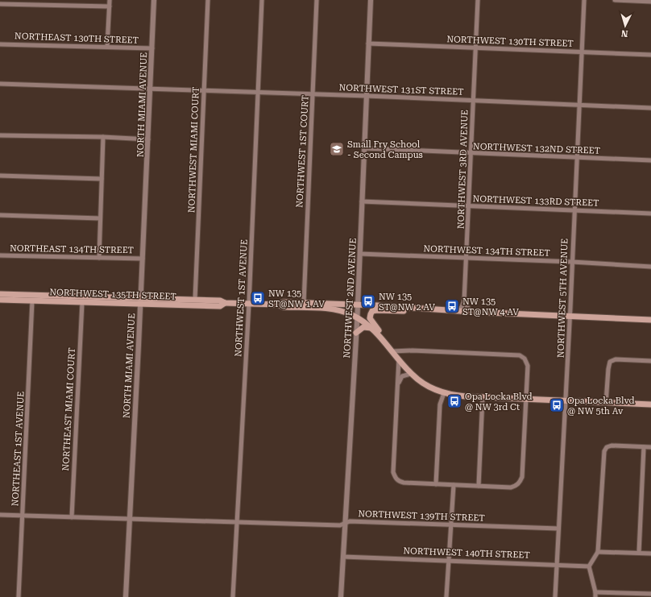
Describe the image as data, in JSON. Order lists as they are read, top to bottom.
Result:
{
  "streets": {
    "main road": ["NORTHWEST 135TH STREET"],
    "street": [
      "NORTHEAST 130TH STREET",
      "NORTHWEST 130TH STREET",
      "NORTHWEST 131ST STREET",
      "NORTH MIAMI AVENUE",
      "NORTHWEST 132ND STREET",
      "NORTHWEST MIAMI COURT",
      "NORTHWEST 1ST COURT",
      "NORTHWEST 3RD AVENUE",
      "NORTHWEST 133RD STREET",
      "NORTHEAST 134TH STREET",
      "NORTHWEST 134TH STREET",
      "NORTHWEST 1ST AVENUE",
      "NORTHWEST 2ND AVENUE",
      "NORTHWEST 5TH AVENUE",
      "NORTHEAST MIAMI COURT",
      "NORTHEAST 1ST AVENUE",
      "NORTHWEST 139TH STREET",
      "NORTHWEST 140TH STREET"
    ]
  },
  "crossings": [
    ["NORTHEAST 130TH STREET", "NORTH MIAMI AVENUE"],
    ["NORTHWEST 130TH STREET", "NORTHWEST 3RD AVENUE"],
    ["NORTHWEST 130TH STREET", "NORTHWEST 2ND AVENUE"],
    ["NORTHWEST 130TH STREET", "NORTHWEST 5TH AVENUE"],
    ["NORTHWEST 131ST STREET", "NORTH MIAMI AVENUE"],
    ["NORTHWEST 131ST STREET", "NORTHWEST MIAMI COURT"],
    ["NORTHWEST 131ST STREET", "NORTHWEST 1ST COURT"],
    ["NORTHWEST 131ST STREET", "NORTHWEST 3RD AVENUE"],
    ["NORTHWEST 131ST STREET", "NORTHWEST 1ST AVENUE"],
    ["NORTHWEST 131ST STREET", "NORTHWEST 2ND AVENUE"],
    ["NORTHWEST 131ST STREET", "NORTHWEST 5TH AVENUE"],
    ["NORTH MIAMI AVENUE", "NORTHEAST 134TH STREET"],
    ["NORTH MIAMI AVENUE", "NORTHWEST 135TH STREET"],
    ["NORTH MIAMI AVENUE", "NORTHWEST 139TH STREET"],
    ["NORTHWEST 132ND STREET", "NORTHWEST 3RD AVENUE"],
    ["NORTHWEST 132ND STREET", "NORTHWEST 2ND AVENUE"],
    ["NORTHWEST 132ND STREET", "NORTHWEST 5TH AVENUE"],
    ["NORTHWEST MIAMI COURT", "NORTHWEST 135TH STREET"],
    ["NORTHWEST 1ST COURT", "NORTHWEST 135TH STREET"],
    ["NORTHWEST 3RD AVENUE", "NORTHWEST 133RD STREET"],
    ["NORTHWEST 3RD AVENUE", "NORTHWEST 134TH STREET"],
    ["NORTHWEST 133RD STREET", "NORTHWEST 2ND AVENUE"],
    ["NORTHWEST 133RD STREET", "NORTHWEST 5TH AVENUE"],
    ["NORTHWEST 134TH STREET", "NORTHWEST 2ND AVENUE"],
    ["NORTHWEST 134TH STREET", "NORTHWEST 5TH AVENUE"],
    ["NORTHWEST 135TH STREET", "NORTHWEST 1ST AVENUE"],
    ["NORTHWEST 135TH STREET", "NORTHWEST 2ND AVENUE"],
    ["NORTHWEST 135TH STREET", "NORTHWEST 5TH AVENUE"],
    ["NORTHWEST 135TH STREET", "NORTHEAST MIAMI COURT"],
    ["NORTHWEST 135TH STREET", "NORTHEAST 1ST AVENUE"],
    ["NORTHWEST 1ST AVENUE", "NORTHWEST 139TH STREET"],
    ["NORTHWEST 2ND AVENUE", "NORTHWEST 139TH STREET"],
    ["NORTHWEST 2ND AVENUE", "NORTHWEST 140TH STREET"],
    ["NORTHWEST 5TH AVENUE", "NORTHWEST 139TH STREET"],
    ["NORTHWEST 5TH AVENUE", "NORTHWEST 140TH STREET"],
    ["NORTHEAST MIAMI COURT", "NORTHWEST 139TH STREET"],
    ["NORTHEAST 1ST AVENUE", "NORTHWEST 139TH STREET"]
  ],
  "places": {
    "school or university": ["Small Fry School - Second Campus"],
    "bus stop": [
      "NW 135 ST@NW 1 AV",
      "NW 135 ST@NW 2 AV",
      "NW 135 ST@NW 4 AV",
      "Opa Locka Blvd @ NW 3rd Ct",
      "Opa Locka Blvd @ NW 5th Av"
    ]
  },
  "north": "bottom"
}
